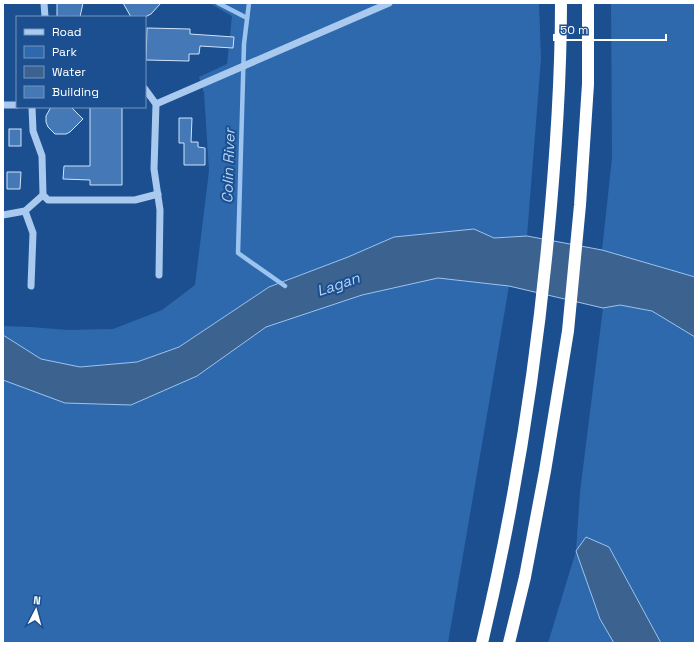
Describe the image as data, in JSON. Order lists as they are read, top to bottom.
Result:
{
  "water": ["Colin River", "Lagan"],
  "legend": [
    "Road",
    "Park",
    "Water",
    "Building"
  ],
  "scale_bar": "50 m",
  "north": "top"
}
